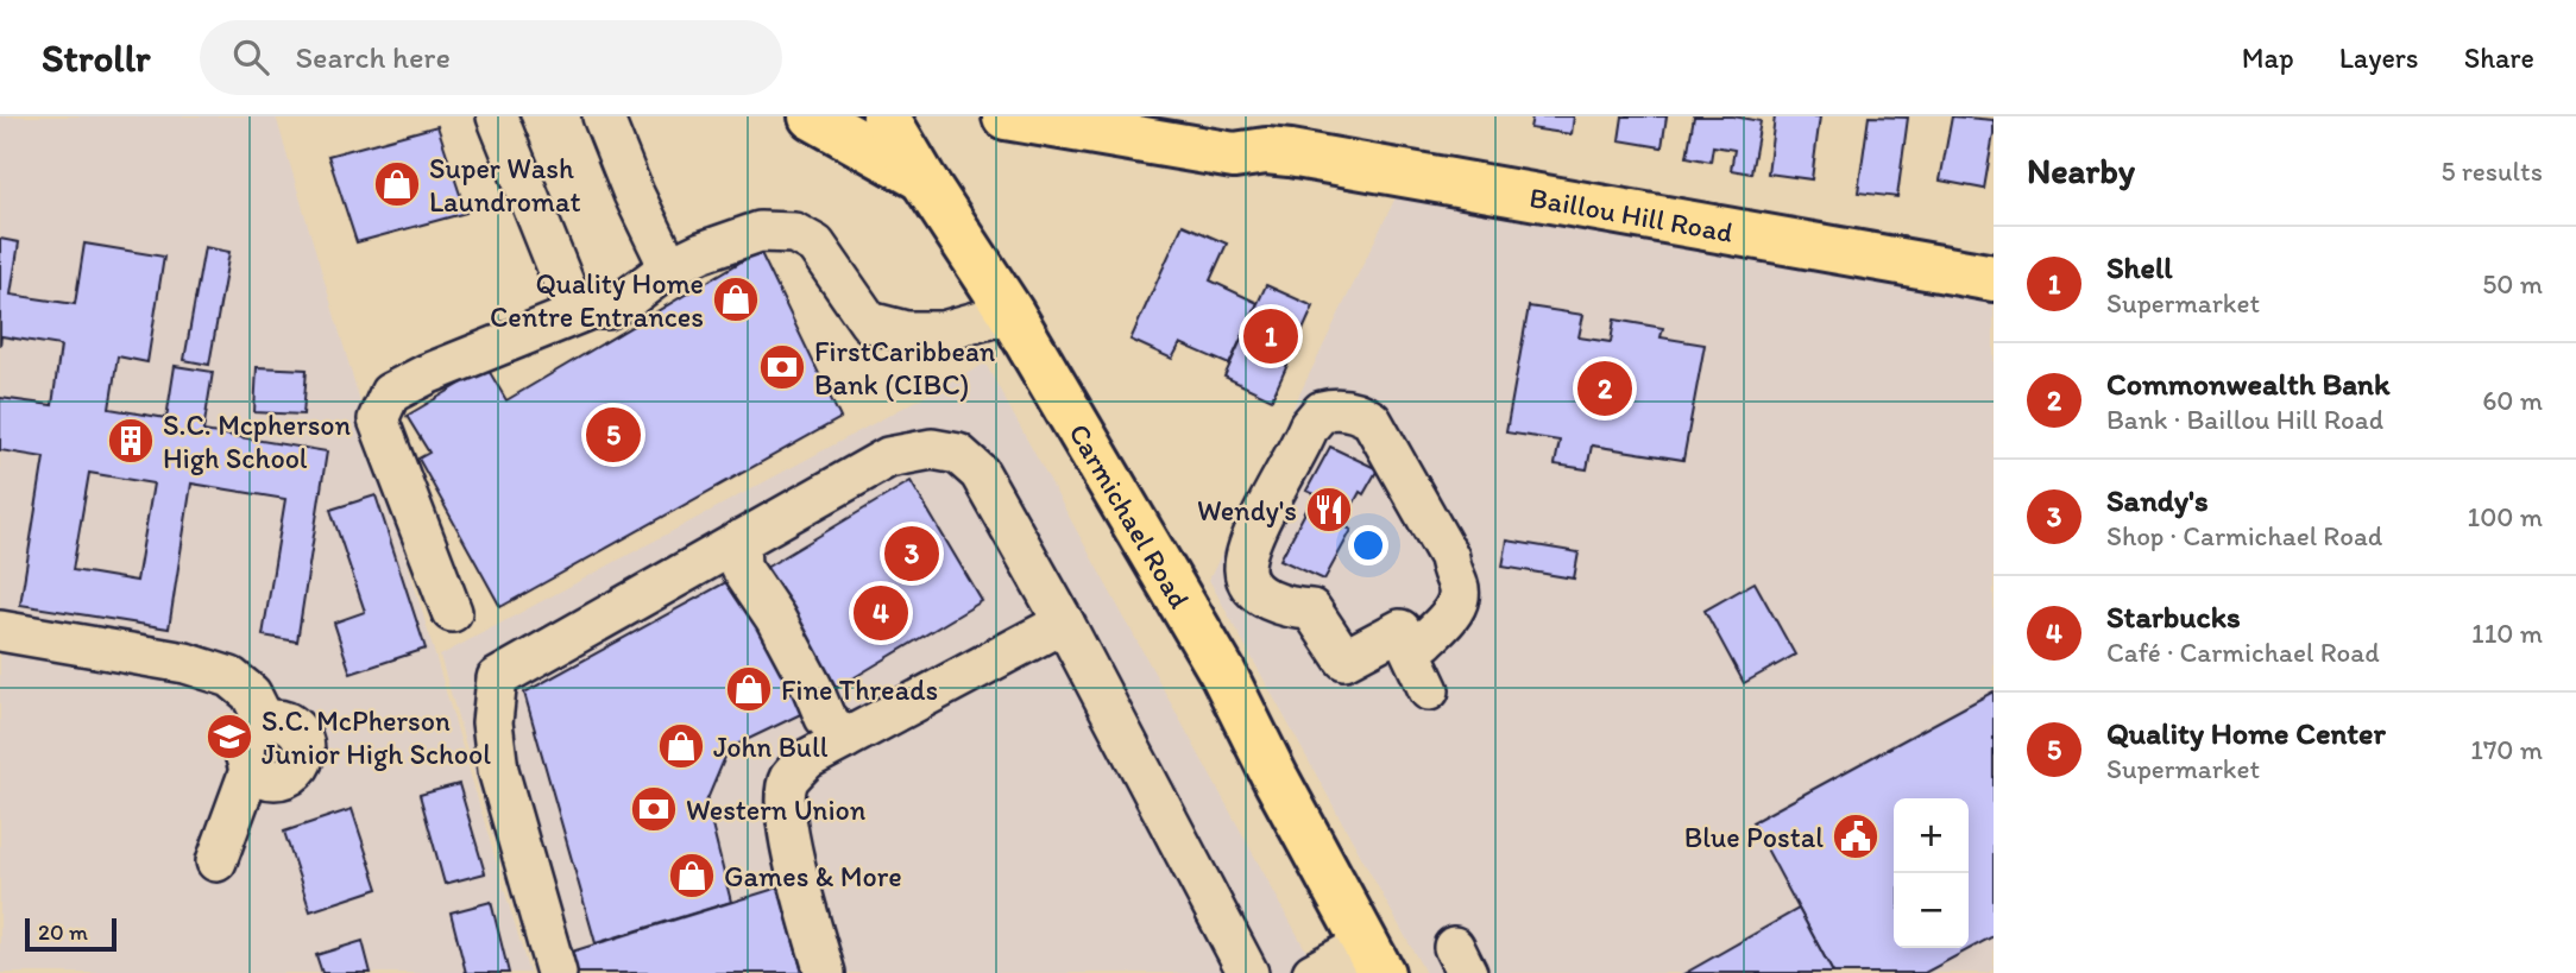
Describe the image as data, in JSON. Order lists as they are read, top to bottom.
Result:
{
  "streets": {
    "main road": ["Baillou Hill Road", "Carmichael Road"]
  },
  "places": {
    "shop": [
      "Super Wash Laundromat",
      "Quality Home Centre Entrances",
      "Fine Threads",
      "John Bull",
      "Games & More"
    ],
    "bank": ["FirstCaribbean Bank (CIBC)", "Western Union"],
    "building": ["S.C. Mcpherson High School"],
    "restaurant": ["Wendy's"],
    "school or university": ["S.C. McPherson Junior High School"],
    "public building": ["Blue Postal"]
  },
  "scale_bar": "20 m",
  "page": {
    "header": "Strollr",
    "search": "Search here",
    "nav": ["Map", "Layers", "Share"],
    "heading": ["Nearby", "5 results"],
    "list": [
      {
        "mark": "1",
        "name": "Shell",
        "note": "Supermarket",
        "value": "50 m"
      },
      {
        "mark": "2",
        "name": "Commonwealth Bank",
        "note": "Bank · Baillou Hill Road",
        "value": "60 m"
      },
      {
        "mark": "3",
        "name": "Sandy's",
        "note": "Shop · Carmichael Road",
        "value": "100 m"
      },
      {
        "mark": "4",
        "name": "Starbucks",
        "note": "Café · Carmichael Road",
        "value": "110 m"
      },
      {
        "mark": "5",
        "name": "Quality Home Center",
        "note": "Supermarket",
        "value": "170 m"
      }
    ],
    "pins": [
      "1",
      "2",
      "5",
      "3",
      "4"
    ],
    "map_buttons": ["+", "−"],
    "scale": "20 m"
  }
}
